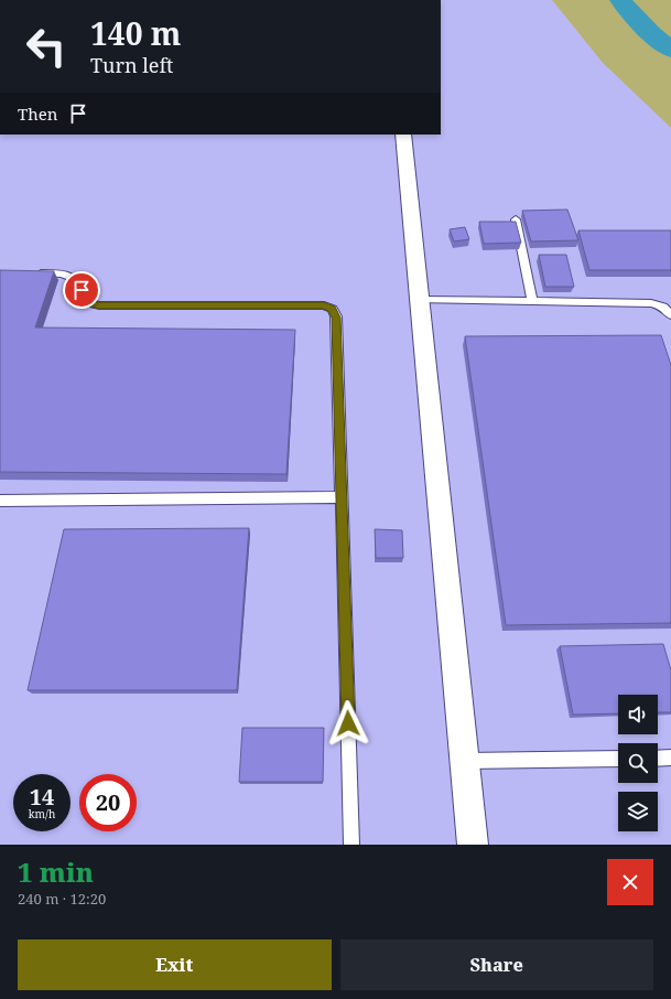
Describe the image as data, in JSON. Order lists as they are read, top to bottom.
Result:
{
  "page": {
    "turn": ["140 m", "Turn left"],
    "then": "Then",
    "speed": "14 km/h",
    "limit": "20",
    "heading": ["1 min", "240 m · 12:20"],
    "buttons": ["Exit", "Share"]
  }
}
